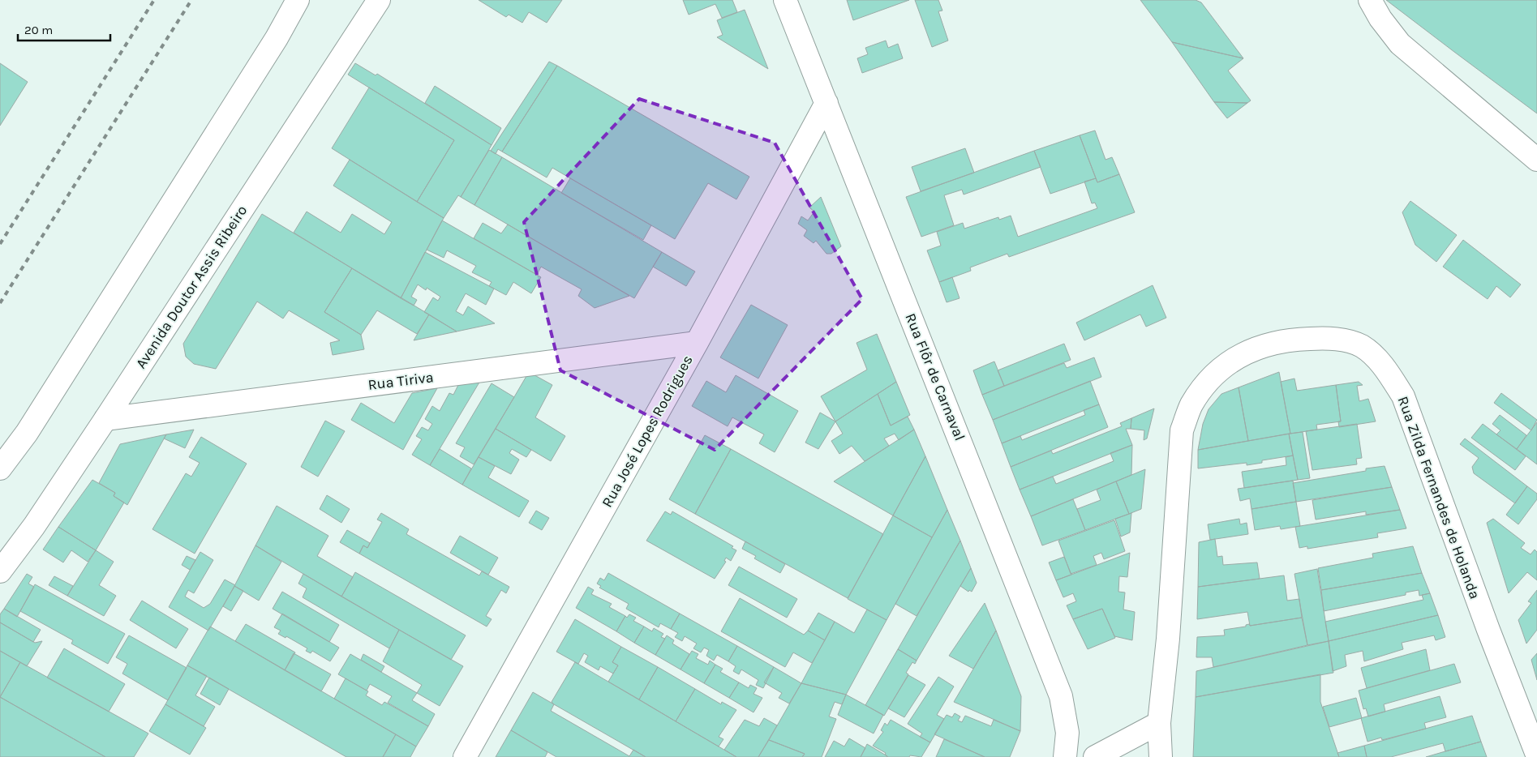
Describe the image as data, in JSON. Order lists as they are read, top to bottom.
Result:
{
  "streets": {
    "street": [
      "Avenida Doutor Assis Ribeiro",
      "Rua Flôr de Carnaval",
      "Rua Tiriva",
      "Rua José Lopes Rodrigues",
      "Rua Zilda Fernandes de Holanda"
    ]
  },
  "crossings": [
    ["Avenida Doutor Assis Ribeiro", "Rua Tiriva"],
    ["Rua Flôr de Carnaval", "Rua José Lopes Rodrigues"],
    ["Rua Tiriva", "Rua José Lopes Rodrigues"]
  ],
  "scale_bar": "20 m"
}
